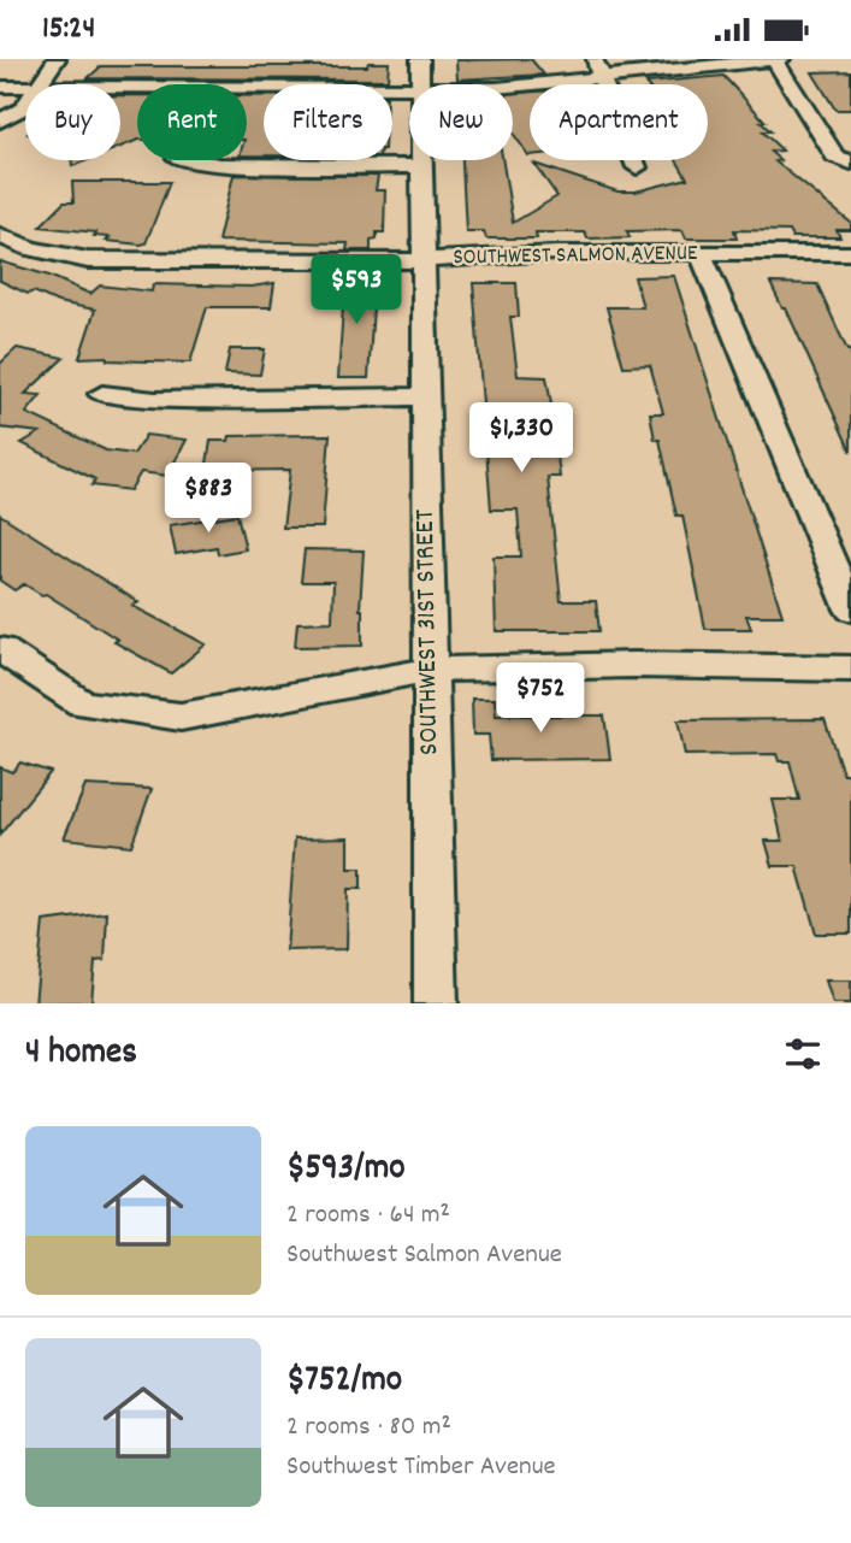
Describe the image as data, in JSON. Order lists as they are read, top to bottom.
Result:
{
  "streets": {
    "street": ["SOUTHWEST SALMON AVENUE", "SOUTHWEST 31ST STREET"]
  },
  "crossings": [
    ["SOUTHWEST SALMON AVENUE", "SOUTHWEST 31ST STREET"]
  ],
  "page": {
    "status": "15:24",
    "chip": [
      "Buy",
      "Rent",
      "Filters",
      "New",
      "Apartment"
    ],
    "price": [
      "$593",
      "$1,330",
      "$883",
      "$752"
    ],
    "heading": "4 homes",
    "list": [
      {
        "name": "$593/mo",
        "note": "2 rooms · 64 m² · Southwest Salmon Avenue"
      },
      {
        "name": "$752/mo",
        "note": "2 rooms · 80 m² · Southwest Timber Avenue"
      }
    ]
  }
}
